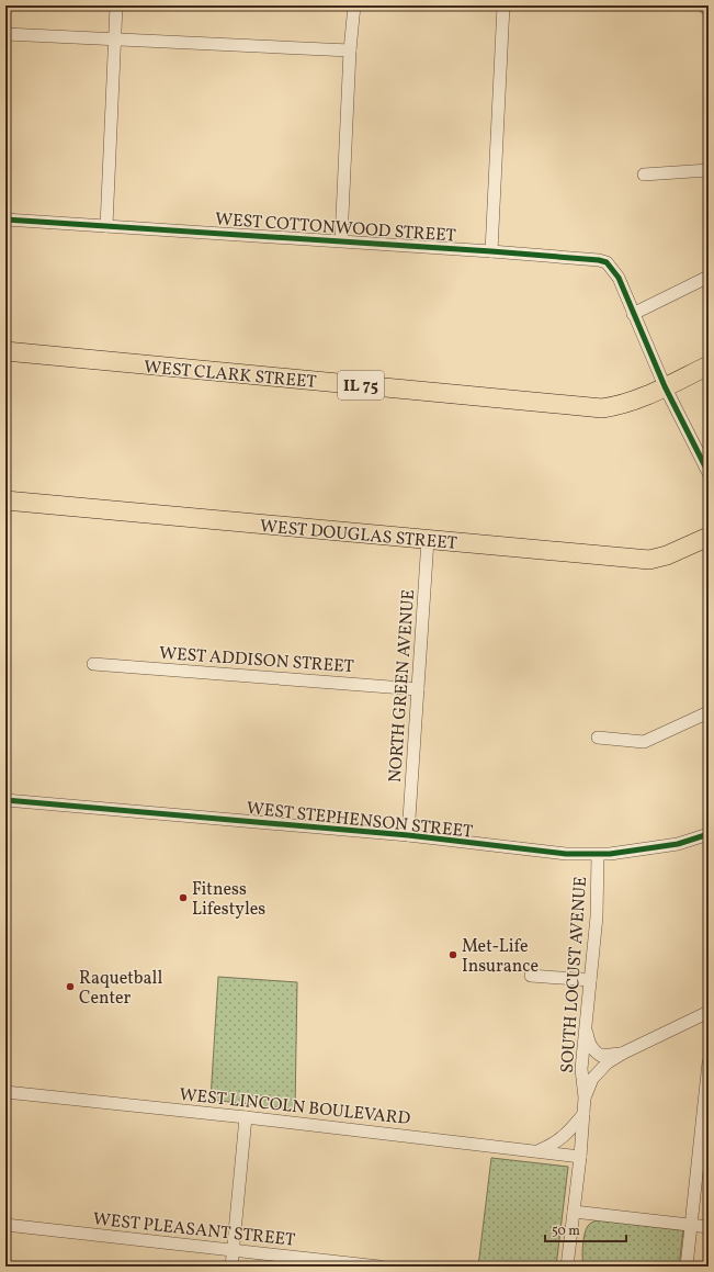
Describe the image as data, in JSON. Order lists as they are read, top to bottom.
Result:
{
  "streets": {
    "main road": ["WEST CLARK STREET", "IL 75", "WEST DOUGLAS STREET"],
    "street": [
      "WEST COTTONWOOD STREET",
      "WEST ADDISON STREET",
      "NORTH GREEN AVENUE",
      "WEST STEPHENSON STREET",
      "SOUTH LOCUST AVENUE",
      "WEST LINCOLN BOULEVARD",
      "WEST PLEASANT STREET"
    ]
  },
  "crossings": [
    ["WEST COTTONWOOD STREET", "WEST CLARK STREET"],
    ["WEST DOUGLAS STREET", "NORTH GREEN AVENUE"],
    ["WEST ADDISON STREET", "NORTH GREEN AVENUE"],
    ["NORTH GREEN AVENUE", "WEST STEPHENSON STREET"],
    ["WEST STEPHENSON STREET", "SOUTH LOCUST AVENUE"],
    ["SOUTH LOCUST AVENUE", "WEST LINCOLN BOULEVARD"]
  ],
  "places": ["Fitness Lifestyles", "Met-Life Insurance", "Raquetball Center"],
  "scale_bar": "50 m"
}
